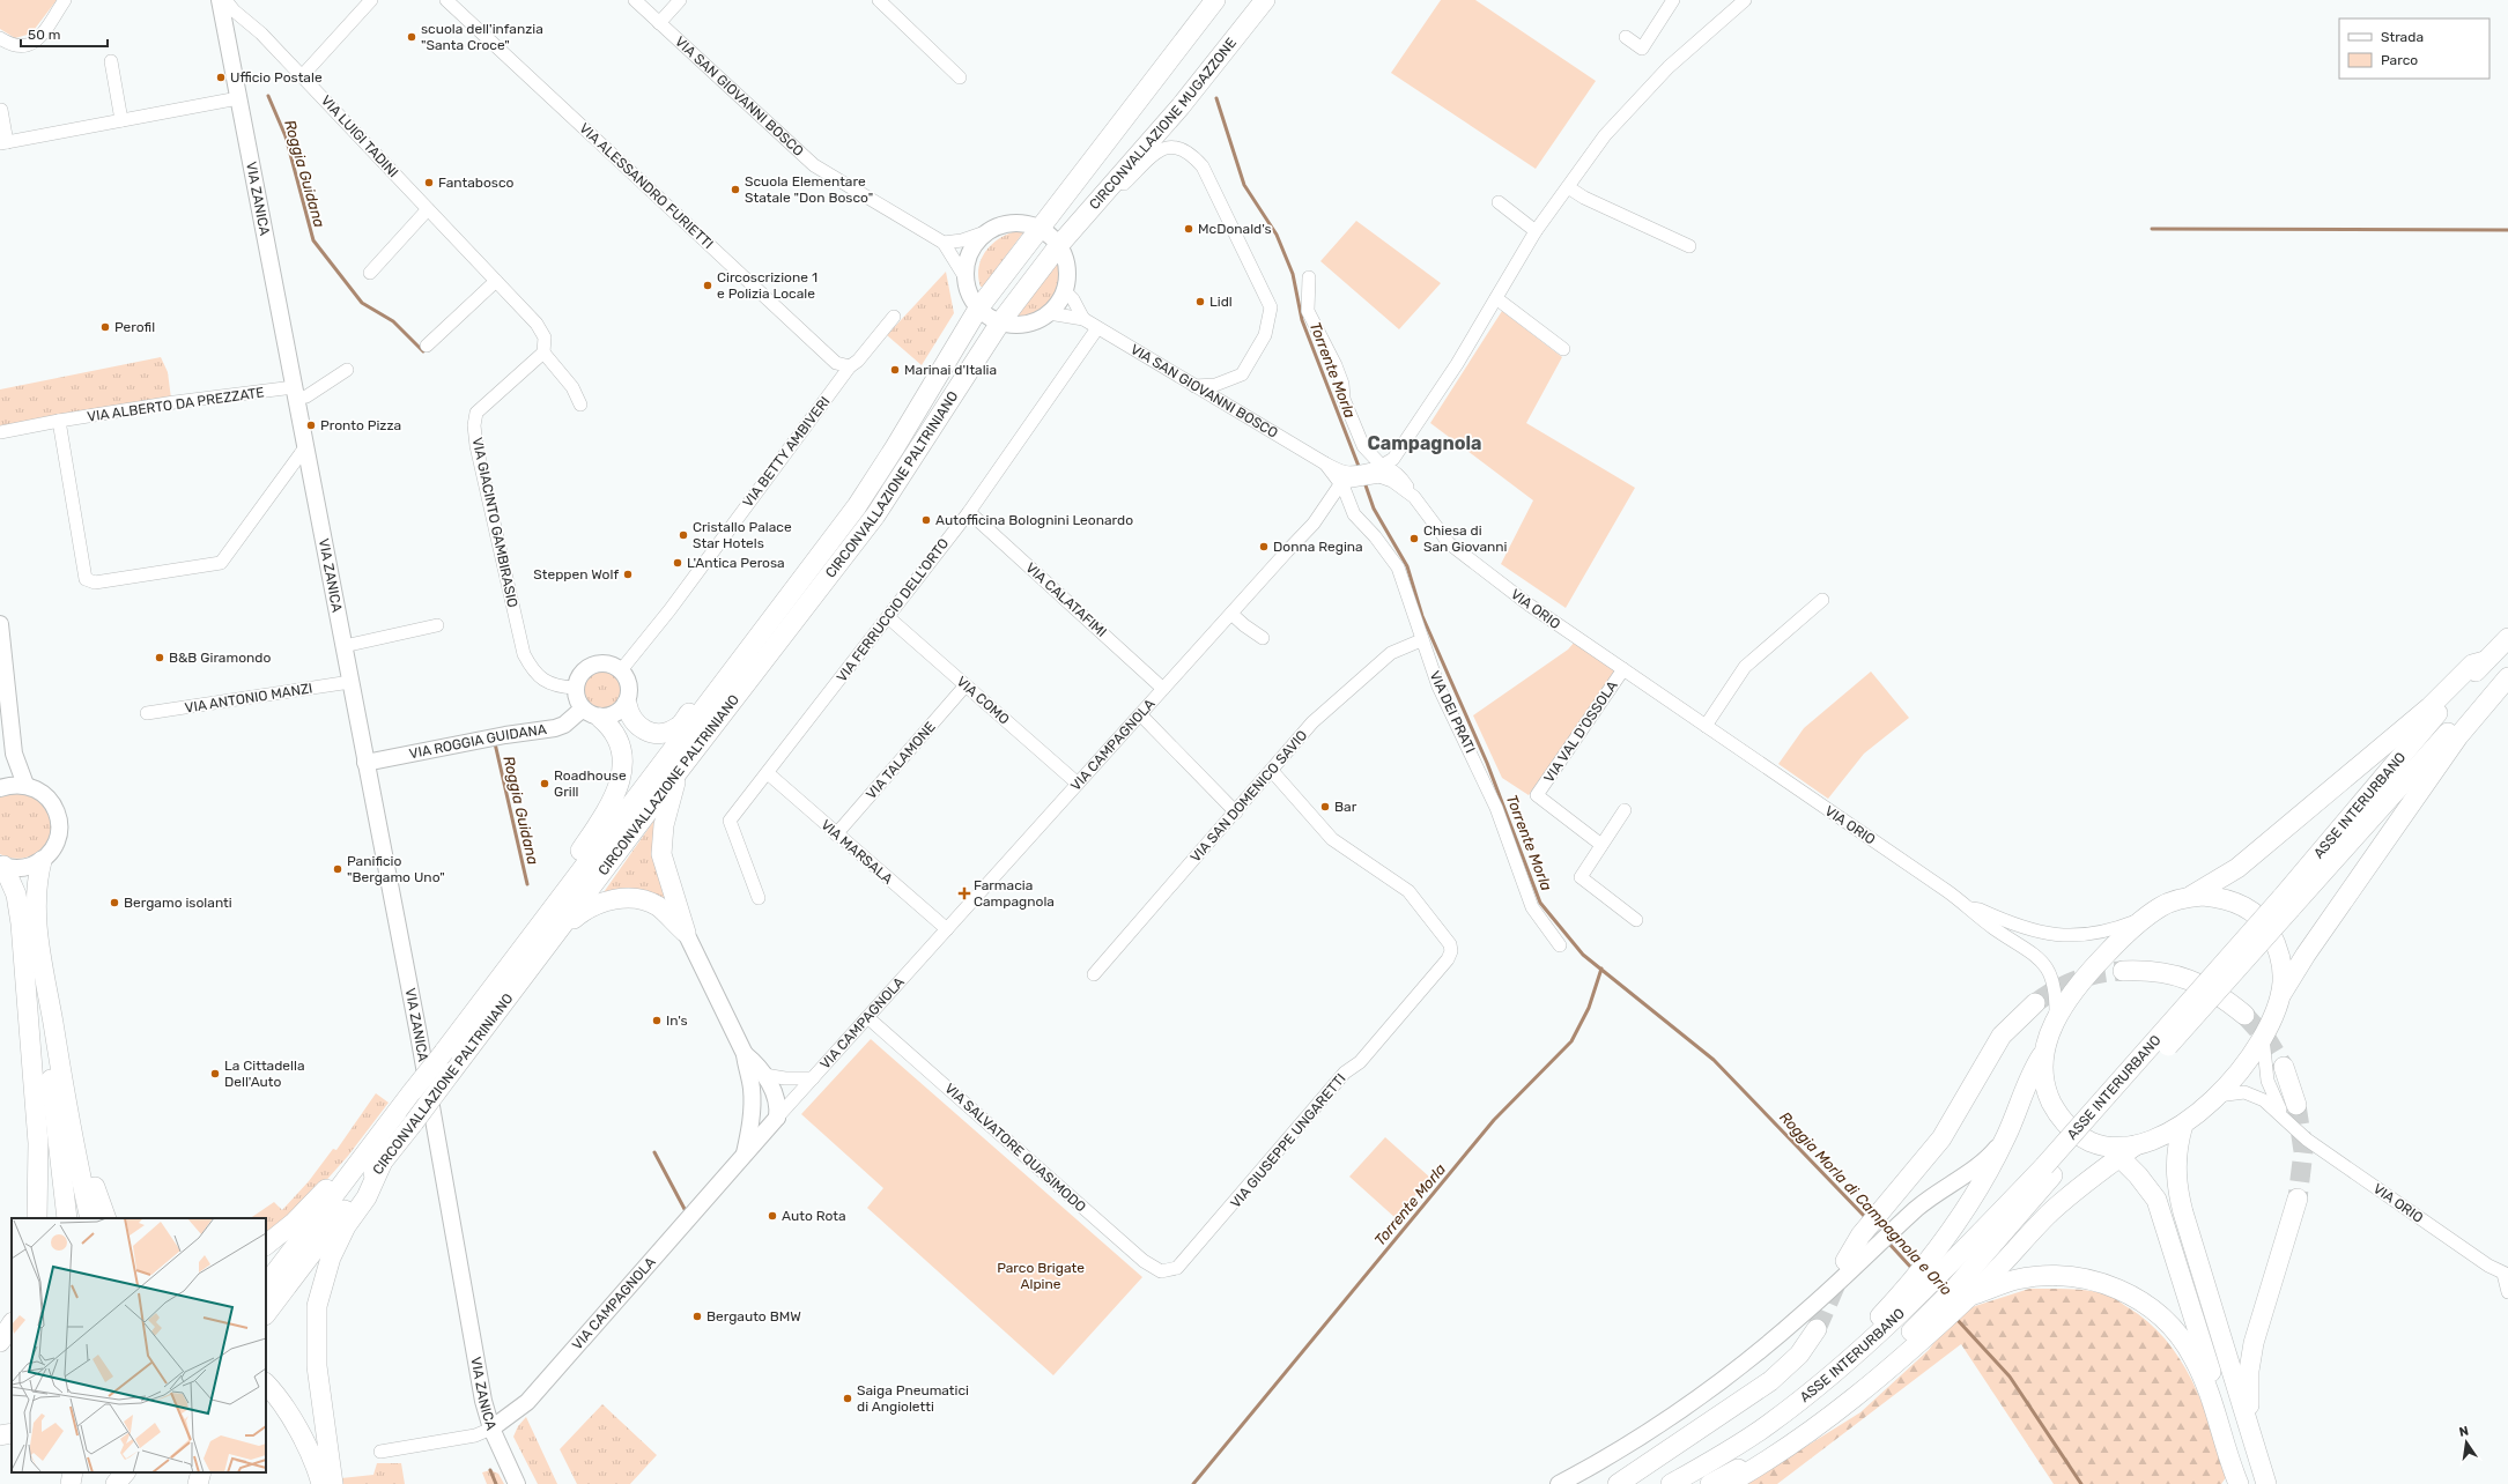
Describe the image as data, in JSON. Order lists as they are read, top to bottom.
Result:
{
  "streets": {
    "highway": ["CIRCONVALLAZIONE MUGAZZONE", "CIRCONVALLAZIONE PALTRINIANO", "ASSE INTERURBANO"],
    "main road": [
      "VIA SAN GIOVANNI BOSCO",
      "VIA ZANICA",
      "VIA ROGGIA GUIDANA",
      "VIA CAMPAGNOLA"
    ],
    "street": [
      "VIA LUIGI TADINI",
      "VIA ALESSANDRO FURIETTI",
      "VIA ALBERTO DA PREZZATE",
      "VIA BETTY AMBIVERI",
      "VIA GIACINTO GAMBIRASIO",
      "VIA CALATAFIMI",
      "VIA ORIO",
      "VIA FERRUCCIO DELL'ORTO",
      "VIA ANTONIO MANZI",
      "VIA COMO",
      "VIA DEI PRATI",
      "VIA VAL D'OSSOLA",
      "VIA TALAMONE",
      "VIA SAN DOMENICO SAVIO",
      "VIA MARSALA",
      "VIA GIUSEPPE UNGARETTI",
      "VIA SALVATORE QUASIMODO"
    ]
  },
  "crossings": [
    ["VIA SAN GIOVANNI BOSCO", "CIRCONVALLAZIONE PALTRINIANO"],
    ["VIA SAN GIOVANNI BOSCO", "VIA FERRUCCIO DELL'ORTO"],
    ["VIA SAN GIOVANNI BOSCO", "VIA DEI PRATI"],
    ["VIA SAN GIOVANNI BOSCO", "VIA CAMPAGNOLA"],
    ["CIRCONVALLAZIONE MUGAZZONE", "CIRCONVALLAZIONE PALTRINIANO"],
    ["VIA LUIGI TADINI", "VIA GIACINTO GAMBIRASIO"],
    ["VIA ALESSANDRO FURIETTI", "VIA BETTY AMBIVERI"],
    ["VIA ZANICA", "VIA ALBERTO DA PREZZATE"],
    ["VIA ZANICA", "VIA ANTONIO MANZI"],
    ["VIA ZANICA", "VIA ROGGIA GUIDANA"],
    ["VIA ZANICA", "VIA CAMPAGNOLA"],
    ["VIA BETTY AMBIVERI", "VIA GIACINTO GAMBIRASIO"],
    ["VIA BETTY AMBIVERI", "VIA ROGGIA GUIDANA"],
    ["VIA GIACINTO GAMBIRASIO", "VIA ROGGIA GUIDANA"],
    ["VIA CALATAFIMI", "VIA FERRUCCIO DELL'ORTO"],
    ["VIA CALATAFIMI", "VIA CAMPAGNOLA"],
    ["VIA ORIO", "VIA VAL D'OSSOLA"],
    ["VIA FERRUCCIO DELL'ORTO", "VIA COMO"],
    ["VIA FERRUCCIO DELL'ORTO", "VIA MARSALA"],
    ["VIA COMO", "VIA CAMPAGNOLA"],
    ["VIA COMO", "VIA TALAMONE"],
    ["VIA DEI PRATI", "VIA CAMPAGNOLA"],
    ["VIA DEI PRATI", "VIA SAN DOMENICO SAVIO"],
    ["VIA CAMPAGNOLA", "VIA MARSALA"],
    ["VIA CAMPAGNOLA", "VIA SALVATORE QUASIMODO"],
    ["VIA TALAMONE", "VIA MARSALA"],
    ["VIA SAN DOMENICO SAVIO", "VIA GIUSEPPE UNGARETTI"],
    ["VIA GIUSEPPE UNGARETTI", "VIA SALVATORE QUASIMODO"]
  ],
  "districts": ["Campagnola"],
  "water": ["Roggia Guidana", "Torrente Morla", "Roggia Morla di Campagnola e Orio"],
  "parks": ["Parco Brigate Alpine"],
  "places": {
    "other": [
      "scuola dell'infanzia \"Santa Croce\"",
      "Ufficio Postale",
      "Fantabosco",
      "Scuola Elementare Statale \"Don Bosco\"",
      "McDonald's",
      "Circoscrizione 1 e Polizia Locale",
      "Lidl",
      "Perofil",
      "Marinai d'Italia",
      "Pronto Pizza",
      "Autofficina Bolognini Leonardo",
      "Cristallo Palace Star Hotels",
      "Chiesa di San Giovanni",
      "Donna Regina",
      "L'Antica Perosa",
      "Steppen Wolf",
      "B&B Giramondo",
      "Roadhouse Grill",
      "Bar",
      "Panificio \"Bergamo Uno\"",
      "Bergamo isolanti",
      "In's",
      "La Cittadella Dell'Auto",
      "Auto Rota",
      "Bergauto BMW",
      "Saiga Pneumatici di Angioletti"
    ],
    "health": ["Farmacia Campagnola"]
  },
  "legend": ["Strada", "Parco"],
  "scale_bar": "50 m",
  "north": "top"
}
